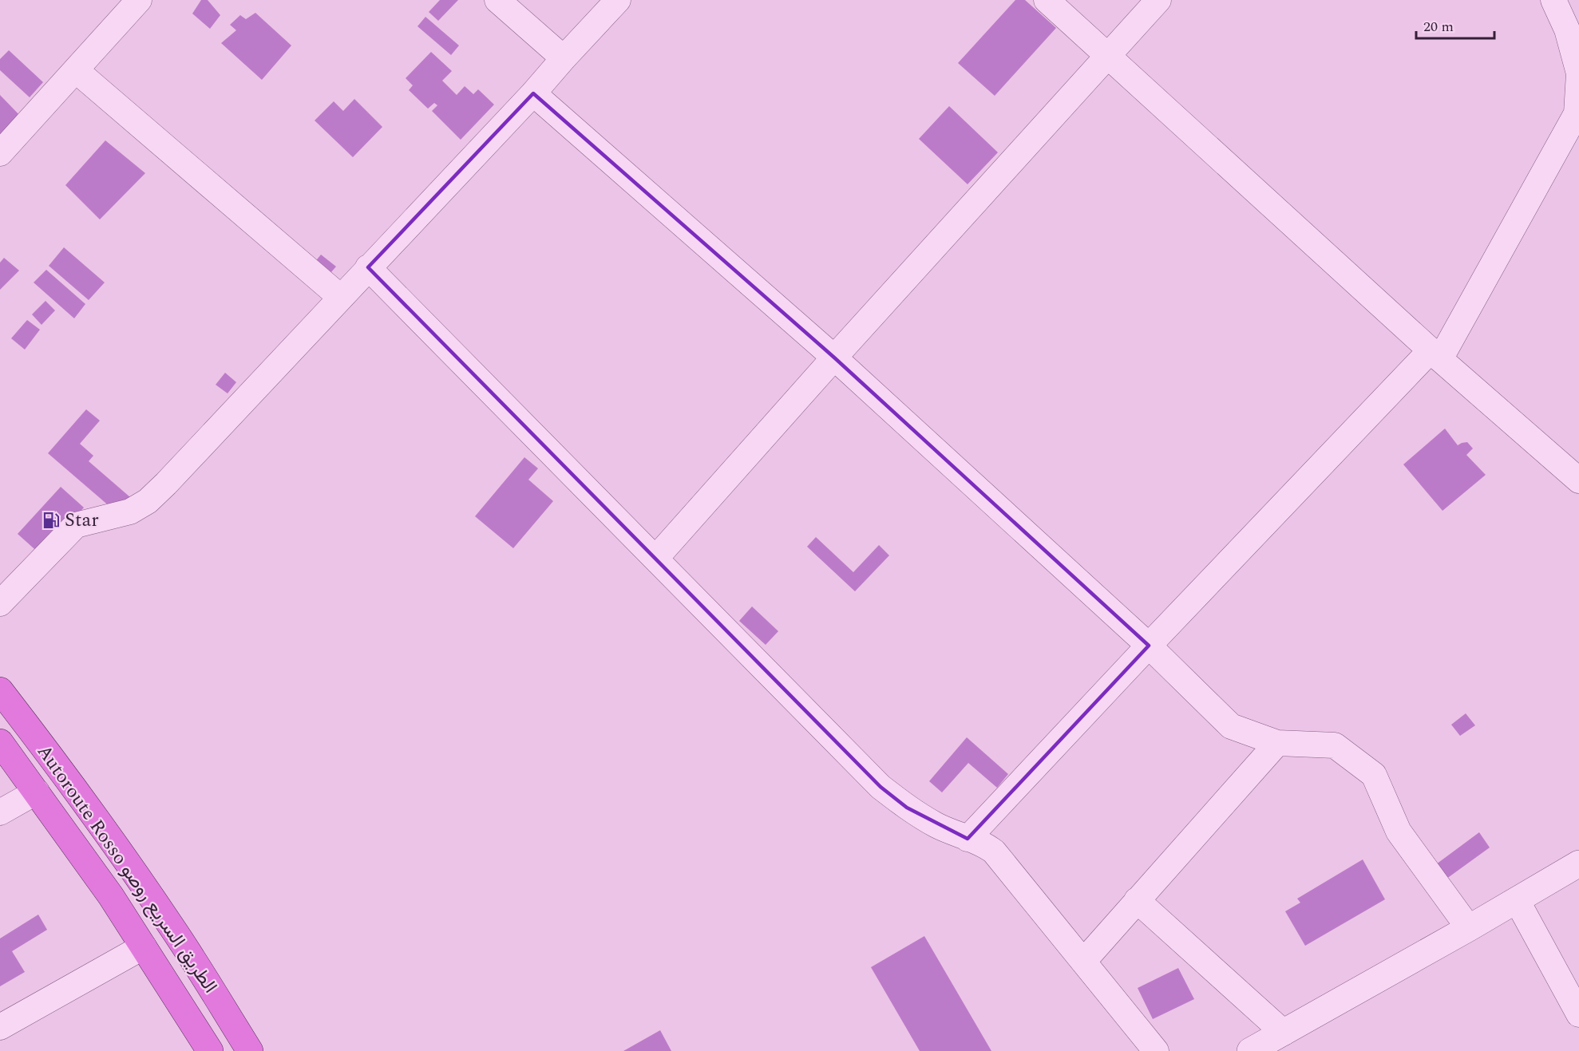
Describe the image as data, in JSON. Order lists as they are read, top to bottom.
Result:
{
  "streets": {
    "highway": ["Autoroute Rosso الطريق السريع روصو"]
  },
  "places": {
    "fuel station": ["Star"]
  },
  "scale_bar": "20 m"
}
